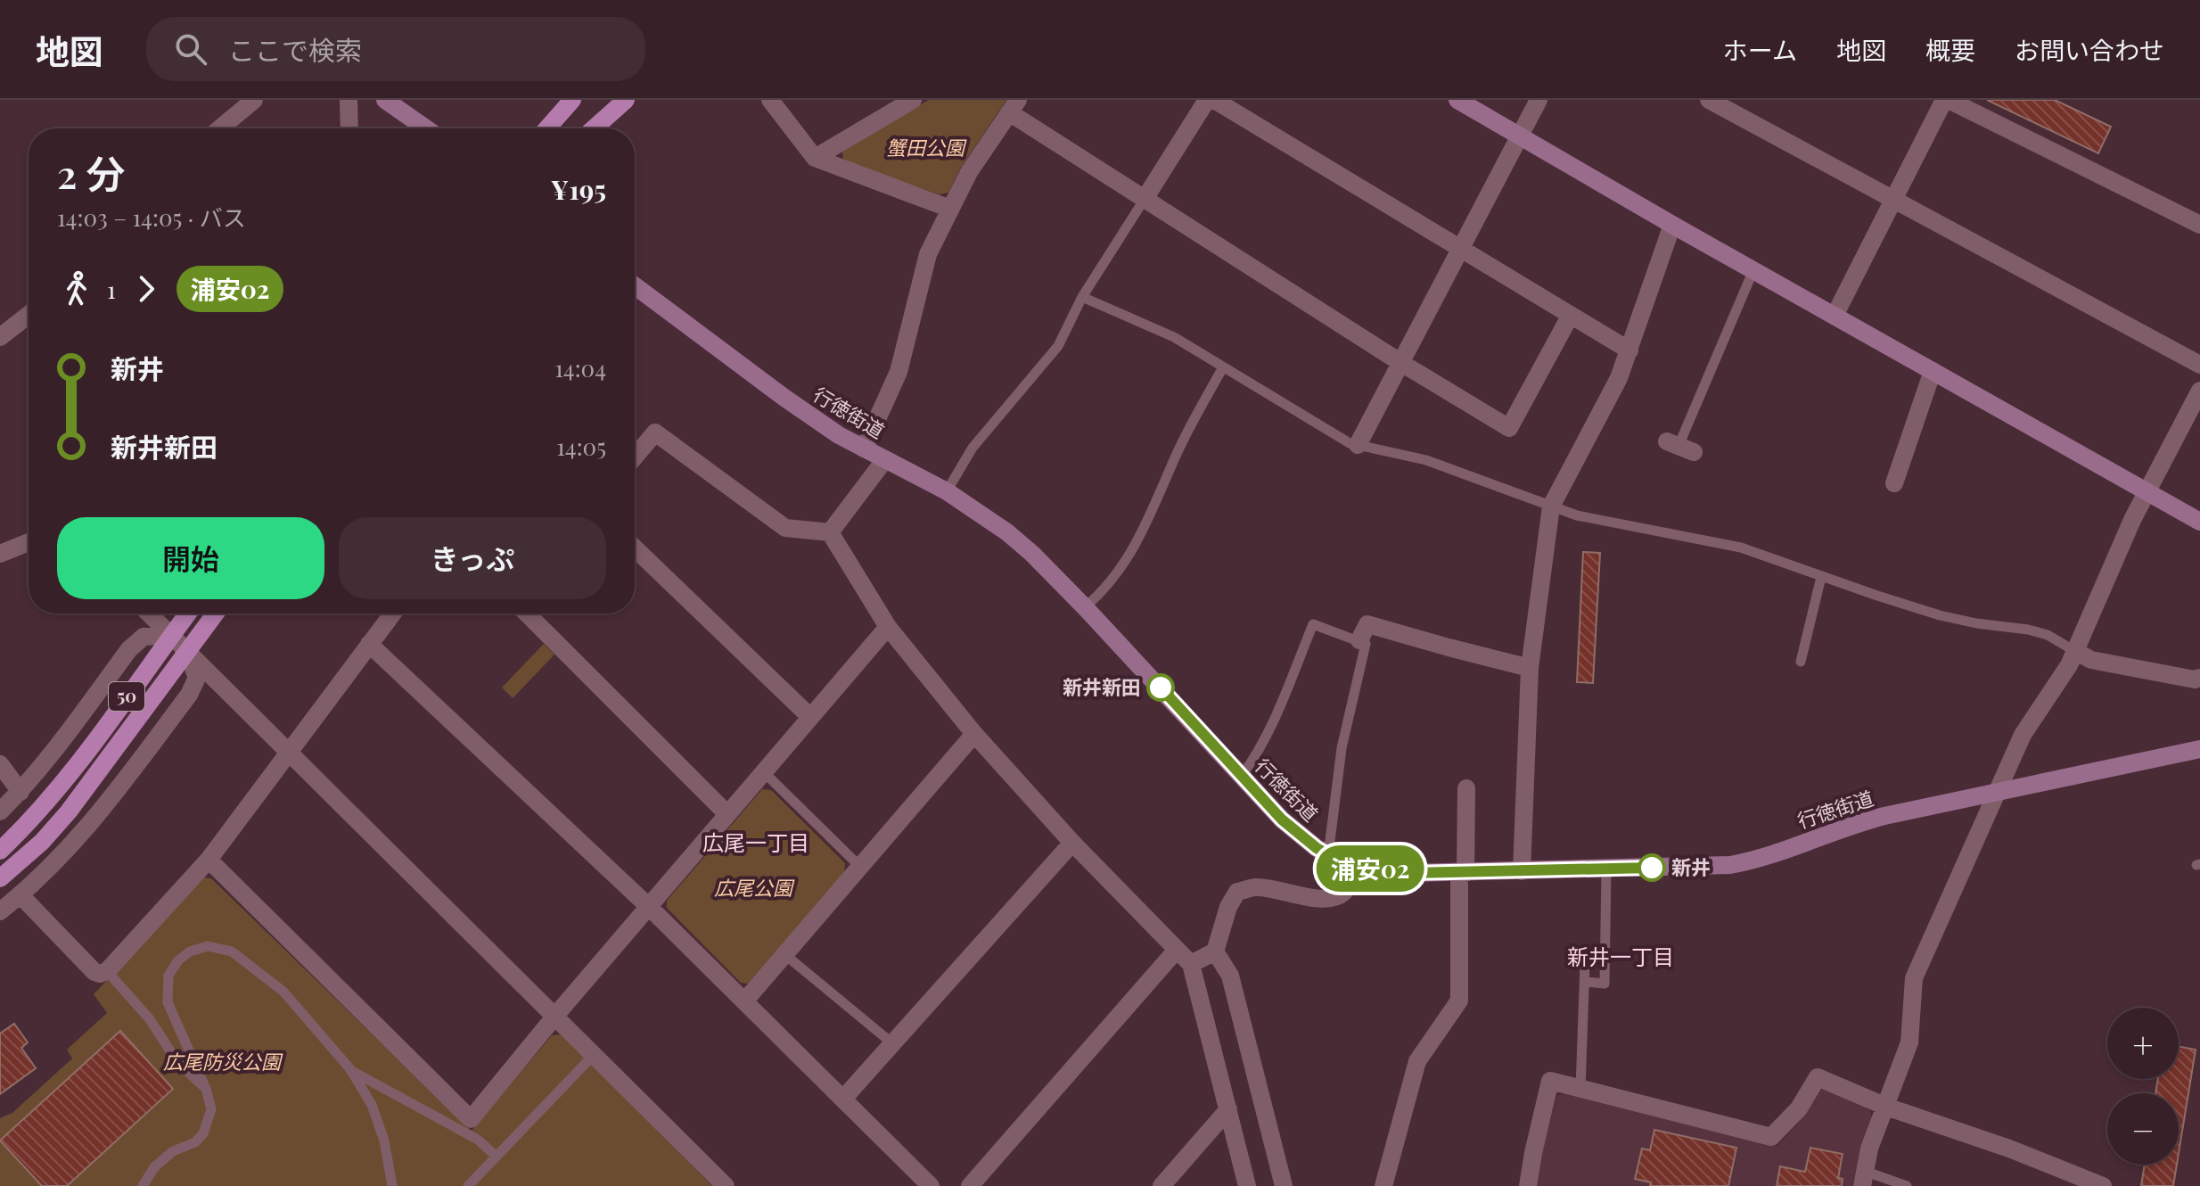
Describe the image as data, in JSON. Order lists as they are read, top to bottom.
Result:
{
  "streets": {
    "main road": ["50"],
    "street": ["行徳街道"]
  },
  "districts": ["広尾一丁目", "新井一丁目"],
  "parks": ["蟹田公園", "広尾公園", "広尾防災公園"],
  "places": ["新井新田", "新井"],
  "lines": ["bus line 浦安02"],
  "page": {
    "header": "地図",
    "search": "ここで検索",
    "nav": [
      "ホーム",
      "地図",
      "概要",
      "お問い合わせ"
    ],
    "on_map": "浦安02",
    "heading": ["2 分", "14:03 – 14:05 · バス", "¥195"],
    "legs": ["1", "浦安02"],
    "list": [
      {
        "name": "新井",
        "value": "14:04"
      },
      {
        "name": "新井新田",
        "value": "14:05"
      }
    ],
    "buttons": ["開始", "きっぷ"],
    "map_buttons": ["+", "−"]
  }
}
